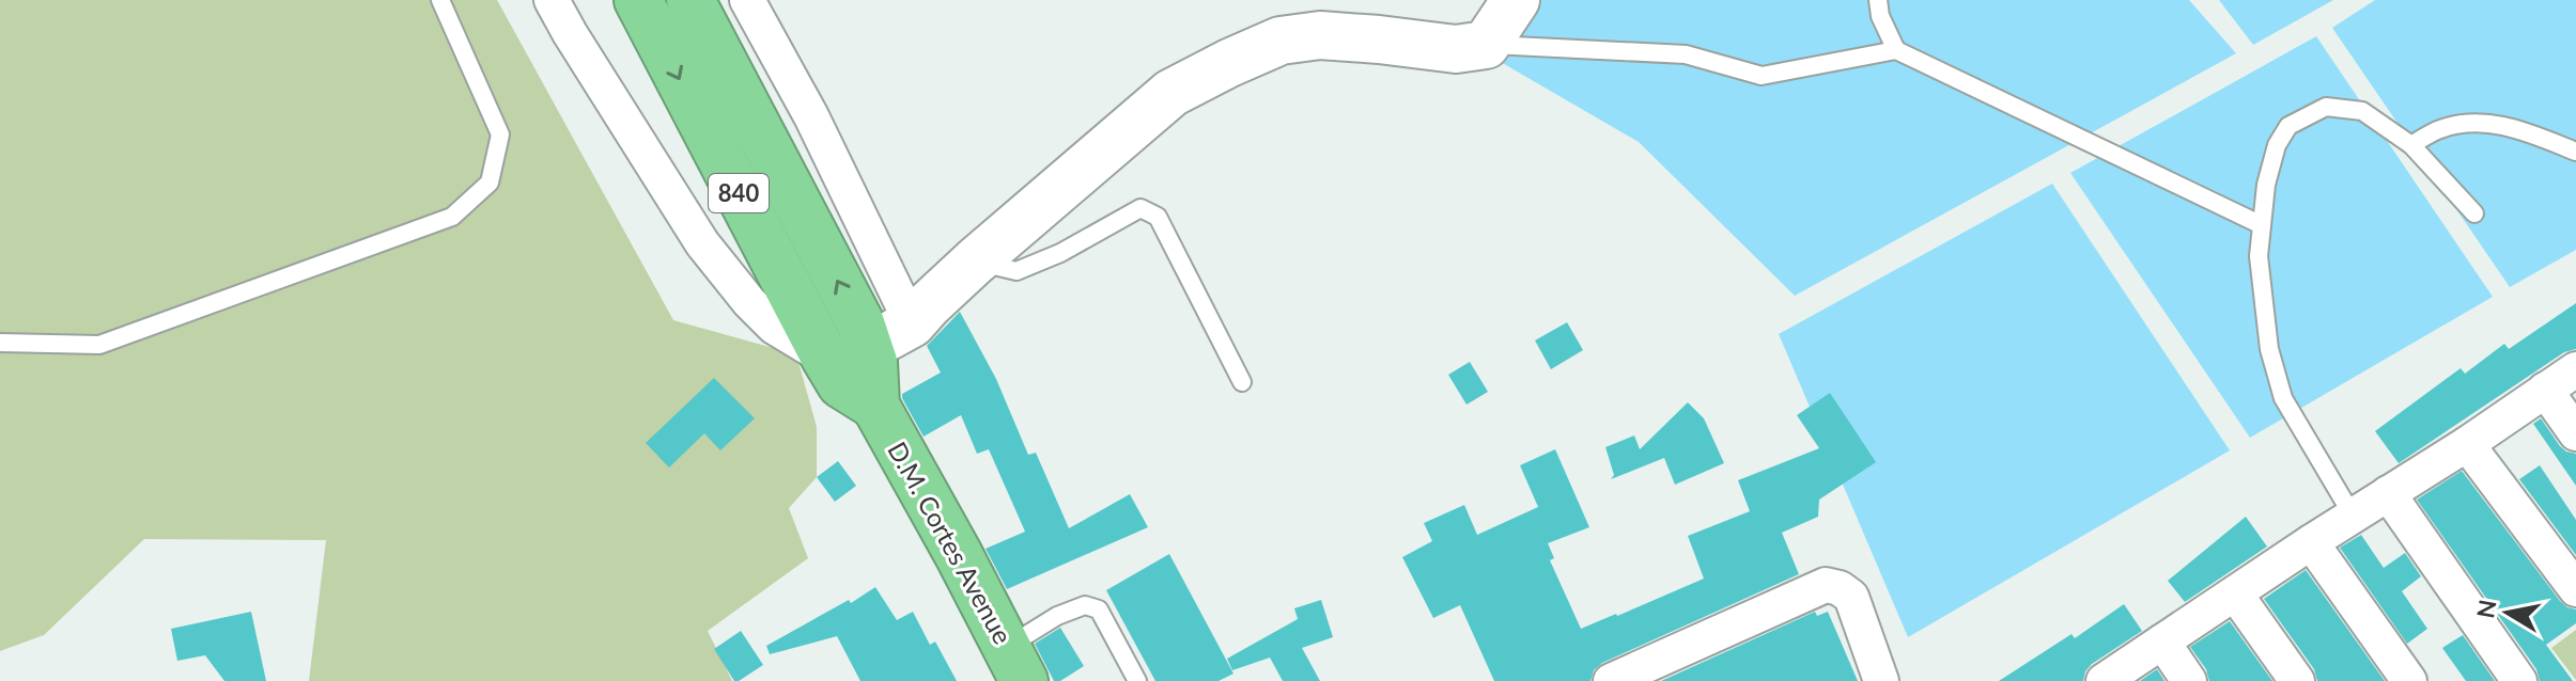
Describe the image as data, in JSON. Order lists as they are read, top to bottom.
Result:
{
  "streets": {
    "highway": ["840", "D.M. Cortes Avenue"]
  },
  "north": "left"
}
